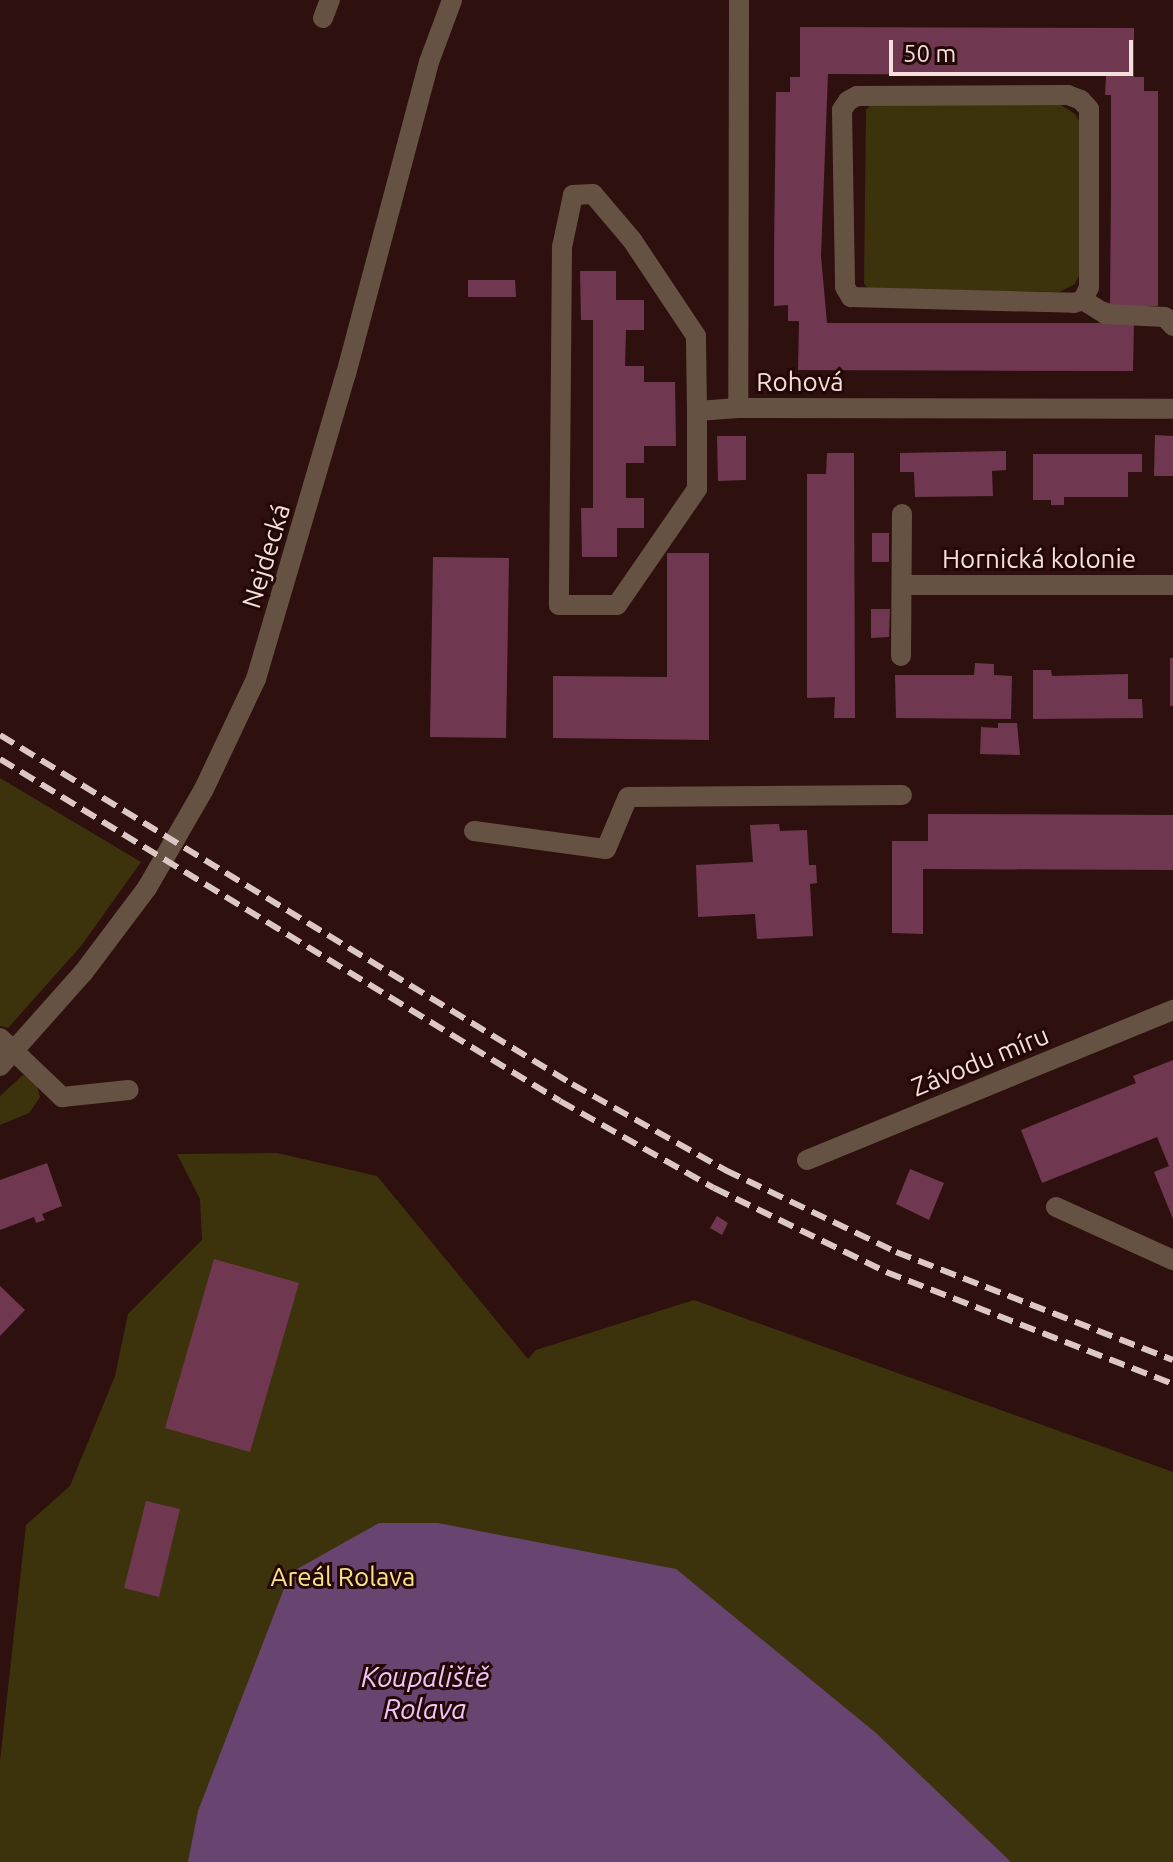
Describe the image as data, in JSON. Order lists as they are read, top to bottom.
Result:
{
  "streets": {
    "street": [
      "Rohová",
      "Nejdecká",
      "Hornická kolonie",
      "Závodu míru"
    ]
  },
  "water": ["Koupaliště Rolava"],
  "parks": ["Areál Rolava"],
  "scale_bar": "50 m"
}
